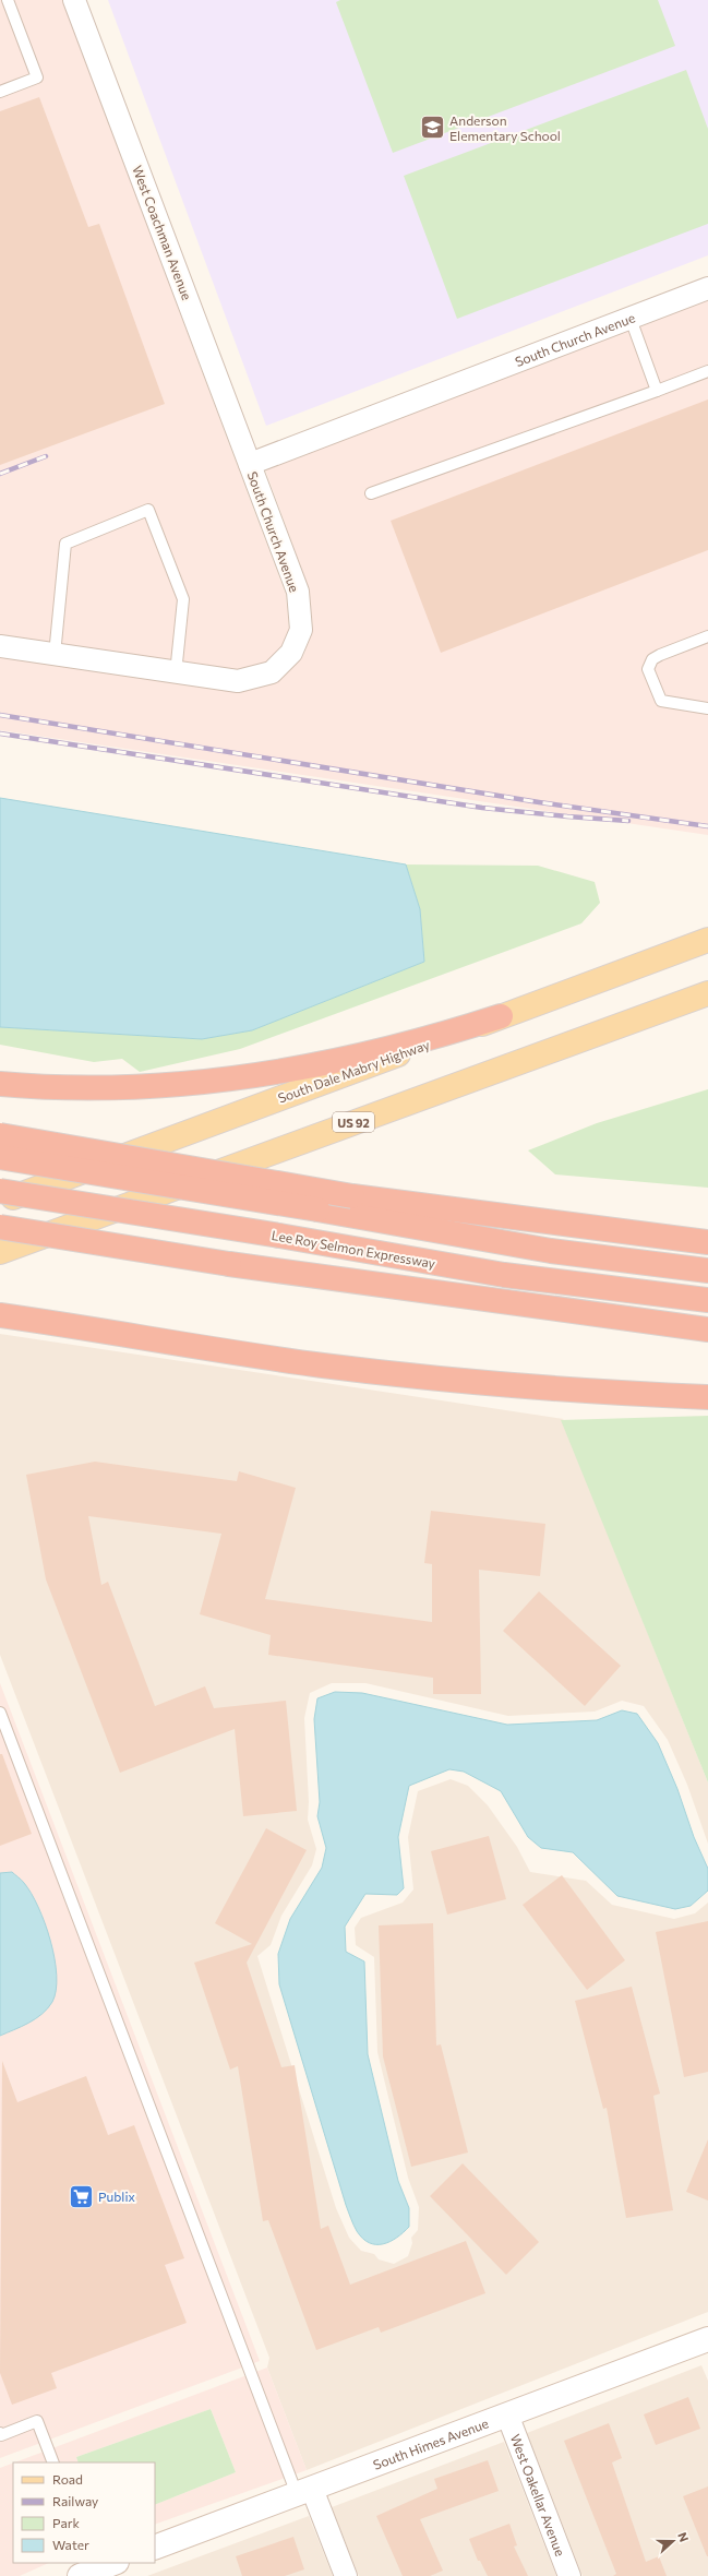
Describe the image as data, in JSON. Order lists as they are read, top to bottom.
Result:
{
  "streets": {
    "highway": ["Lee Roy Selmon Expressway"],
    "main road": ["South Dale Mabry Highway", "US 92"],
    "street": [
      "West Coachman Avenue",
      "South Church Avenue",
      "South Himes Avenue",
      "West Oakellar Avenue"
    ]
  },
  "crossings": [
    ["West Coachman Avenue", "South Church Avenue"],
    ["South Himes Avenue", "West Oakellar Avenue"]
  ],
  "places": {
    "school or university": ["Anderson Elementary School"],
    "supermarket": ["Publix"]
  },
  "legend": [
    "Road",
    "Railway",
    "Park",
    "Water"
  ],
  "north": "right"
}
